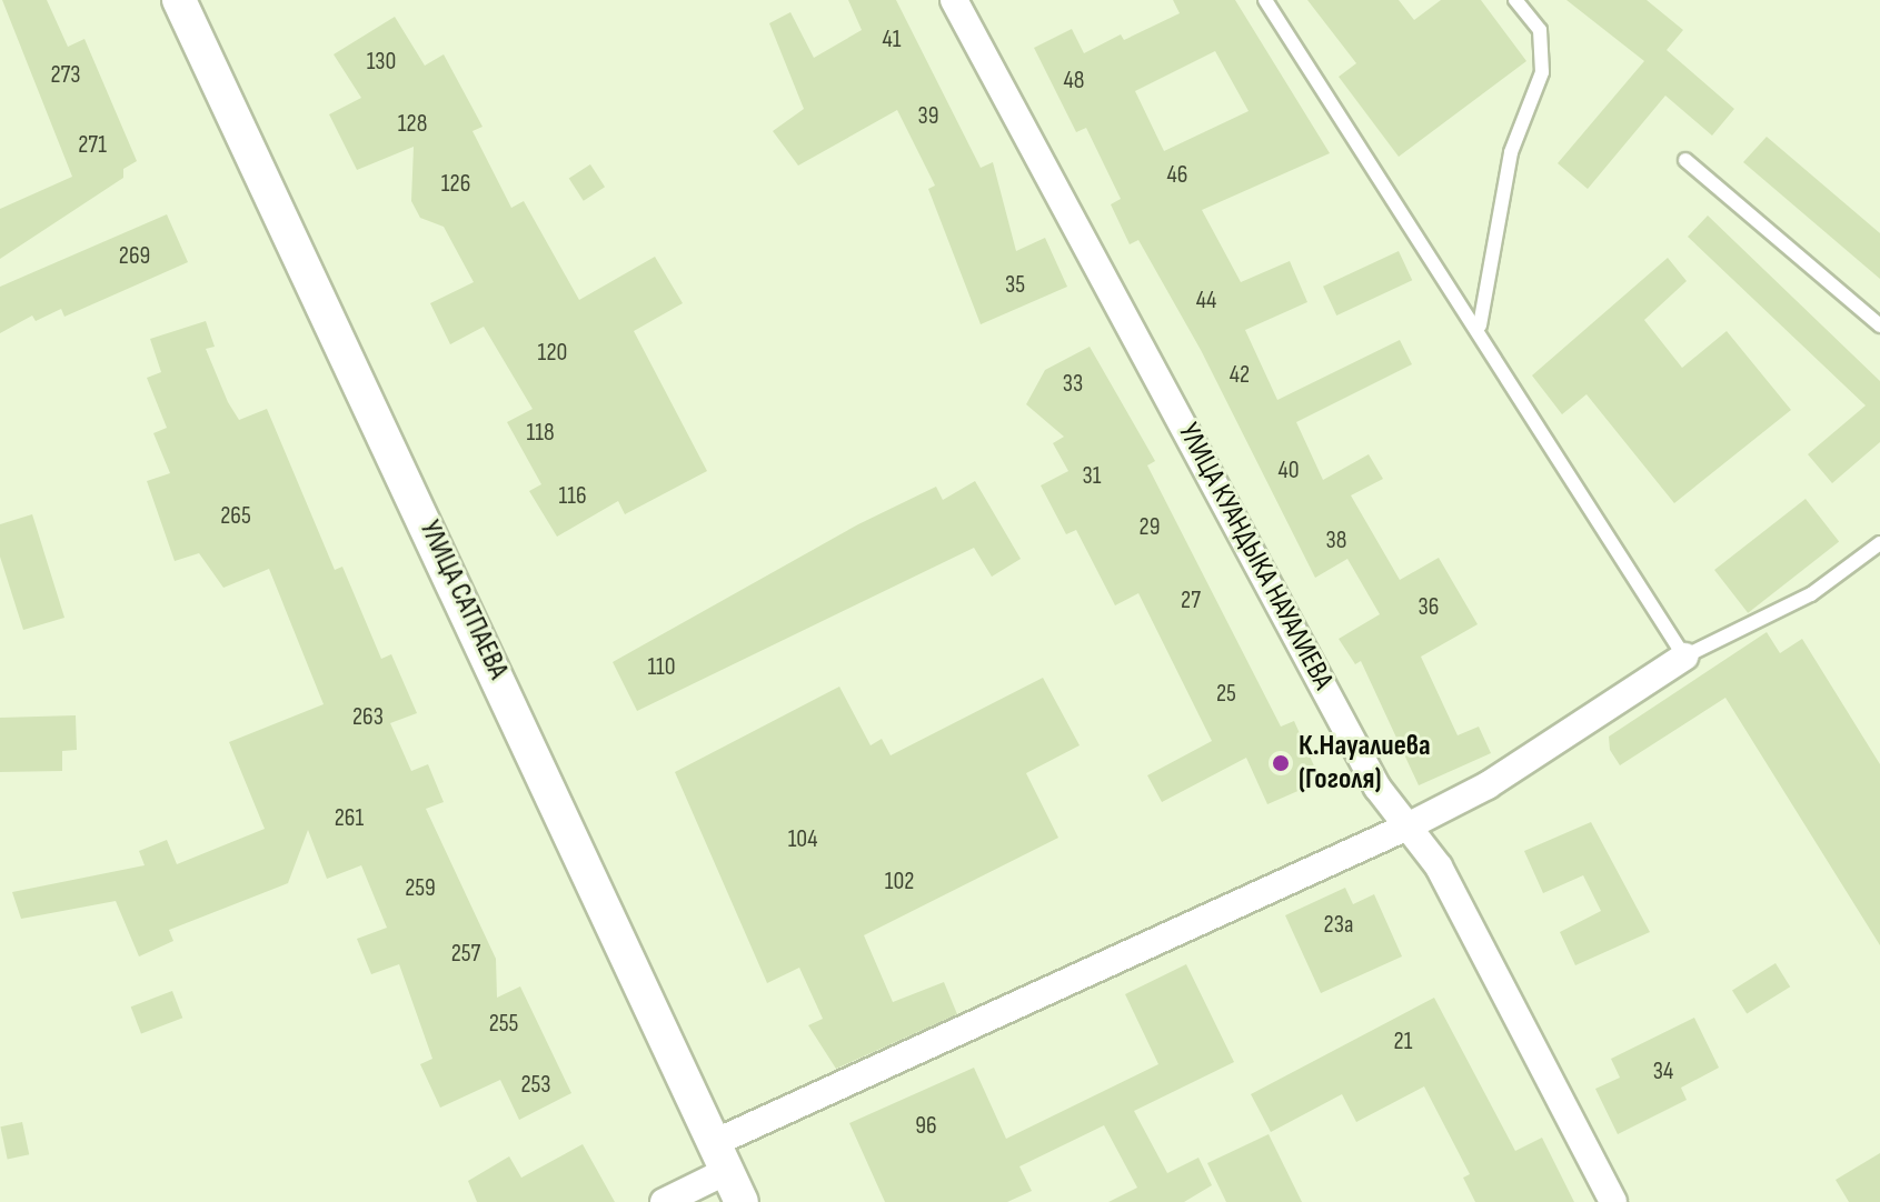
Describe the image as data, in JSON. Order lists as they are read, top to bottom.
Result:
{
  "streets": {
    "street": ["УЛИЦА КУАНДЫКА НАУАЛИЕВА", "УЛИЦА САТПАЕВА"]
  },
  "places": ["К.Науалиева (Гоголя)"],
  "house_numbers": [
    "41",
    "130",
    "273",
    "48",
    "39",
    "128",
    "271",
    "46",
    "126",
    "269",
    "35",
    "44",
    "120",
    "42",
    "33",
    "118",
    "40",
    "31",
    "116",
    "265",
    "29",
    "38",
    "27",
    "36",
    "110",
    "25",
    "263",
    "261",
    "104",
    "102",
    "259",
    "23а",
    "257",
    "255",
    "21",
    "34",
    "253",
    "96"
  ]
}
